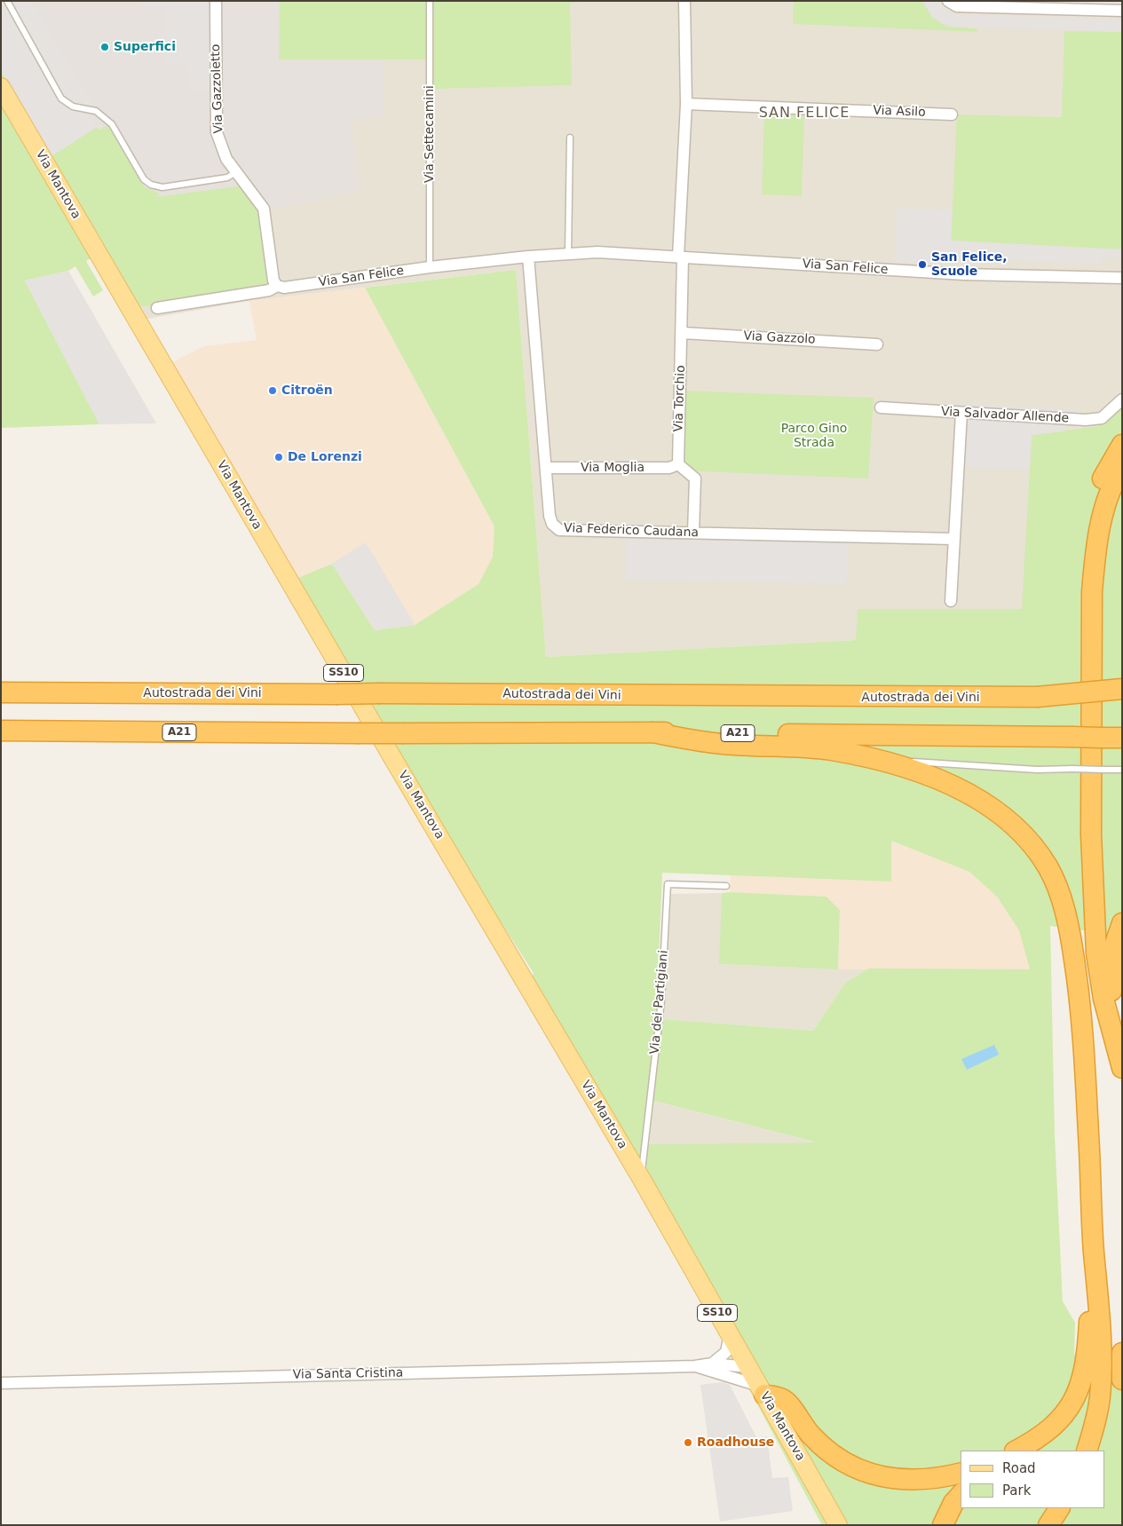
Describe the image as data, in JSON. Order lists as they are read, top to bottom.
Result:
{
  "streets": {
    "highway": ["Autostrada dei Vini", "A21"],
    "main road": ["Via Mantova", "SS10"],
    "street": [
      "Via Gazzoletto",
      "Via Asilo",
      "Via San Felice",
      "Via Gazzolo",
      "Via Torchio",
      "Via Salvador Allende",
      "Via Moglia",
      "Via Federico Caudana",
      "Via Santa Cristina"
    ],
    "lane": ["Via Settecamini", "Via dei Partigiani"]
  },
  "crossings": [
    ["Via Gazzoletto", "Via San Felice"],
    ["Via Asilo", "Via Torchio"],
    ["Via Settecamini", "Via San Felice"],
    ["Via Mantova", "Via dei Partigiani"],
    ["Via Mantova", "Via Santa Cristina"],
    ["Via San Felice", "Via Torchio"],
    ["Via San Felice", "Via Federico Caudana"],
    ["Via Gazzolo", "Via Torchio"],
    ["Via Torchio", "Via Moglia"],
    ["Via Moglia", "Via Federico Caudana"]
  ],
  "districts": ["SAN FELICE"],
  "parks": ["Parco Gino Strada"],
  "places": [
    "Superfici",
    "San Felice, Scuole",
    "Citroën",
    "De Lorenzi",
    "Roadhouse"
  ],
  "legend": ["Road", "Park"]
}
